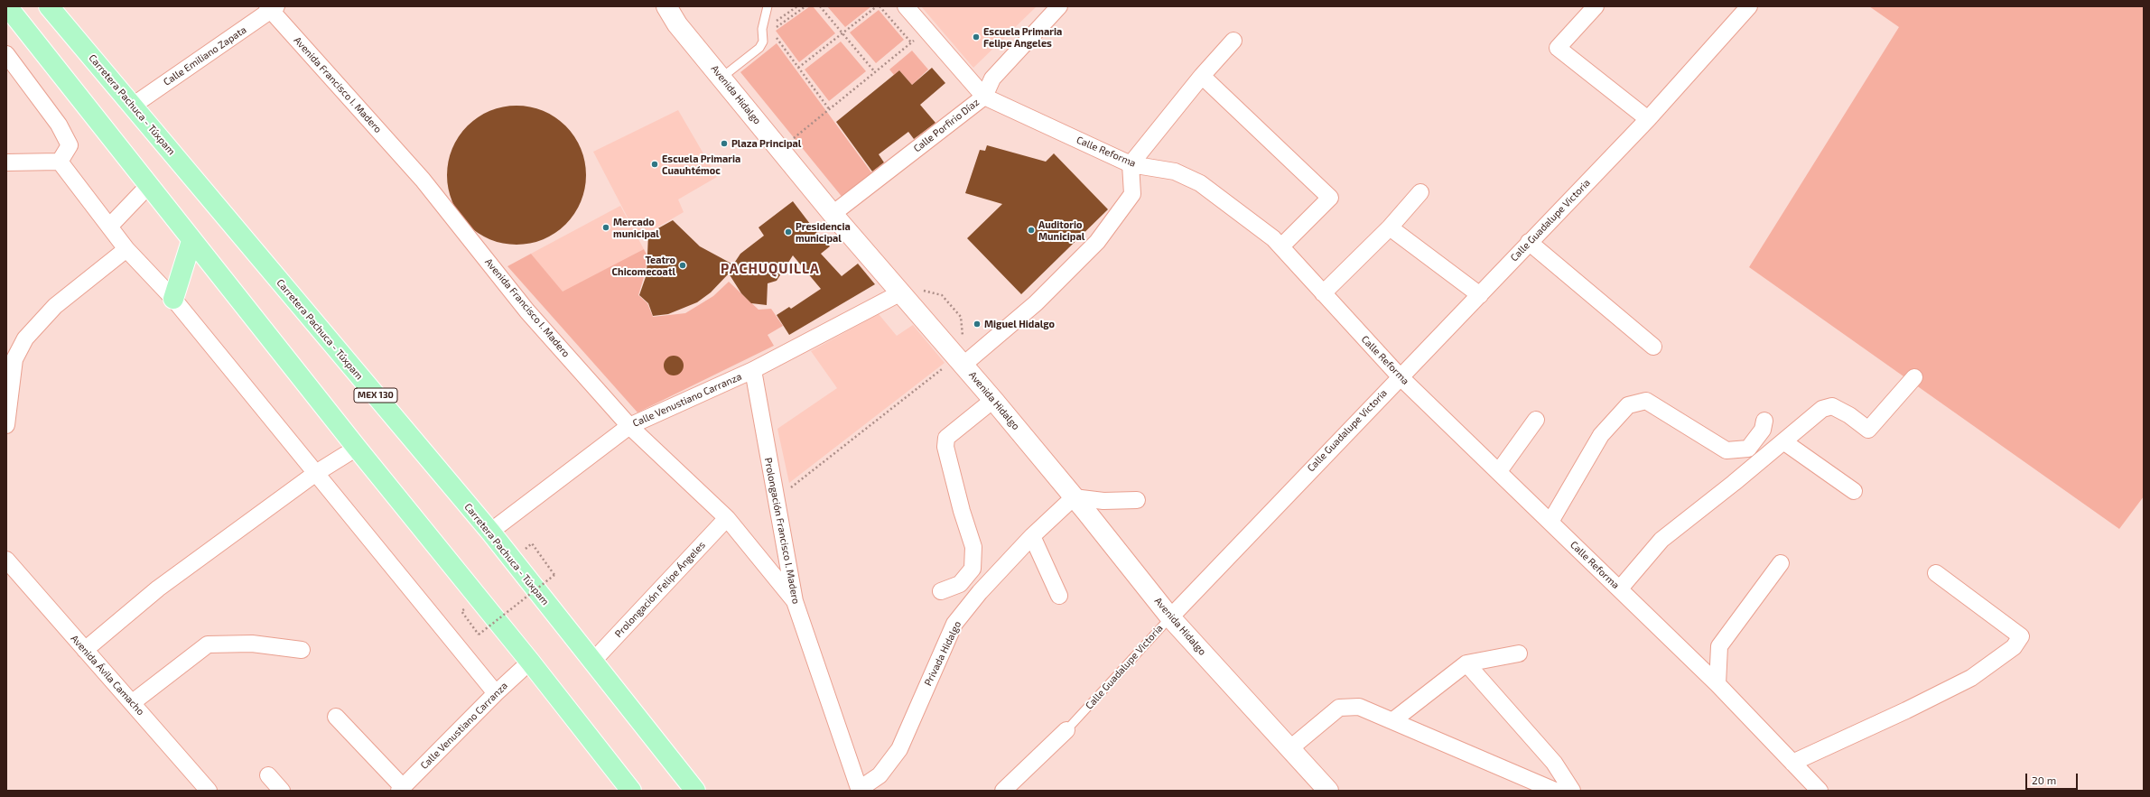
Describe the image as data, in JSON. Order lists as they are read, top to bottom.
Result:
{
  "streets": {
    "main road": ["Carretera Pachuca - Túxpam", "MEX 130"],
    "street": [
      "Calle Emiliano Zapata",
      "Avenida Francisco I. Madero",
      "Avenida Hidalgo",
      "Calle Porfirio Díaz",
      "Calle Reforma",
      "Calle Guadalupe Victoria",
      "Calle Venustiano Carranza",
      "Prolongación Francisco I. Madero",
      "Prolongación Felipe Ángeles",
      "Privada Hidalgo",
      "Avenida Ávila Camacho"
    ]
  },
  "crossings": [
    ["Calle Emiliano Zapata", "Avenida Francisco I. Madero"],
    ["Calle Emiliano Zapata", "Carretera Pachuca - Túxpam"],
    ["Avenida Francisco I. Madero", "Calle Venustiano Carranza"],
    ["Avenida Francisco I. Madero", "Prolongación Francisco I. Madero"],
    ["Avenida Francisco I. Madero", "Prolongación Felipe Ángeles"],
    ["Avenida Hidalgo", "Calle Porfirio Díaz"],
    ["Avenida Hidalgo", "Calle Guadalupe Victoria"],
    ["Avenida Hidalgo", "Calle Venustiano Carranza"],
    ["Avenida Hidalgo", "Privada Hidalgo"],
    ["Carretera Pachuca - Túxpam", "Calle Venustiano Carranza"],
    ["Carretera Pachuca - Túxpam", "Prolongación Felipe Ángeles"],
    ["Calle Porfirio Díaz", "Calle Reforma"],
    ["Calle Reforma", "Calle Guadalupe Victoria"],
    ["Calle Venustiano Carranza", "Prolongación Francisco I. Madero"],
    ["Prolongación Francisco I. Madero", "Privada Hidalgo"]
  ],
  "districts": ["PACHUQUILLA"],
  "places": [
    "Escuela Primaria Felipe Angeles",
    "Plaza Principal",
    "Escuela Primaria Cuauhtémoc",
    "Mercado municipal",
    "Auditorio Municipal",
    "Presidencia municipal",
    "Teatro Chicomecoatl",
    "Miguel Hidalgo"
  ],
  "scale_bar": "20 m"
}
